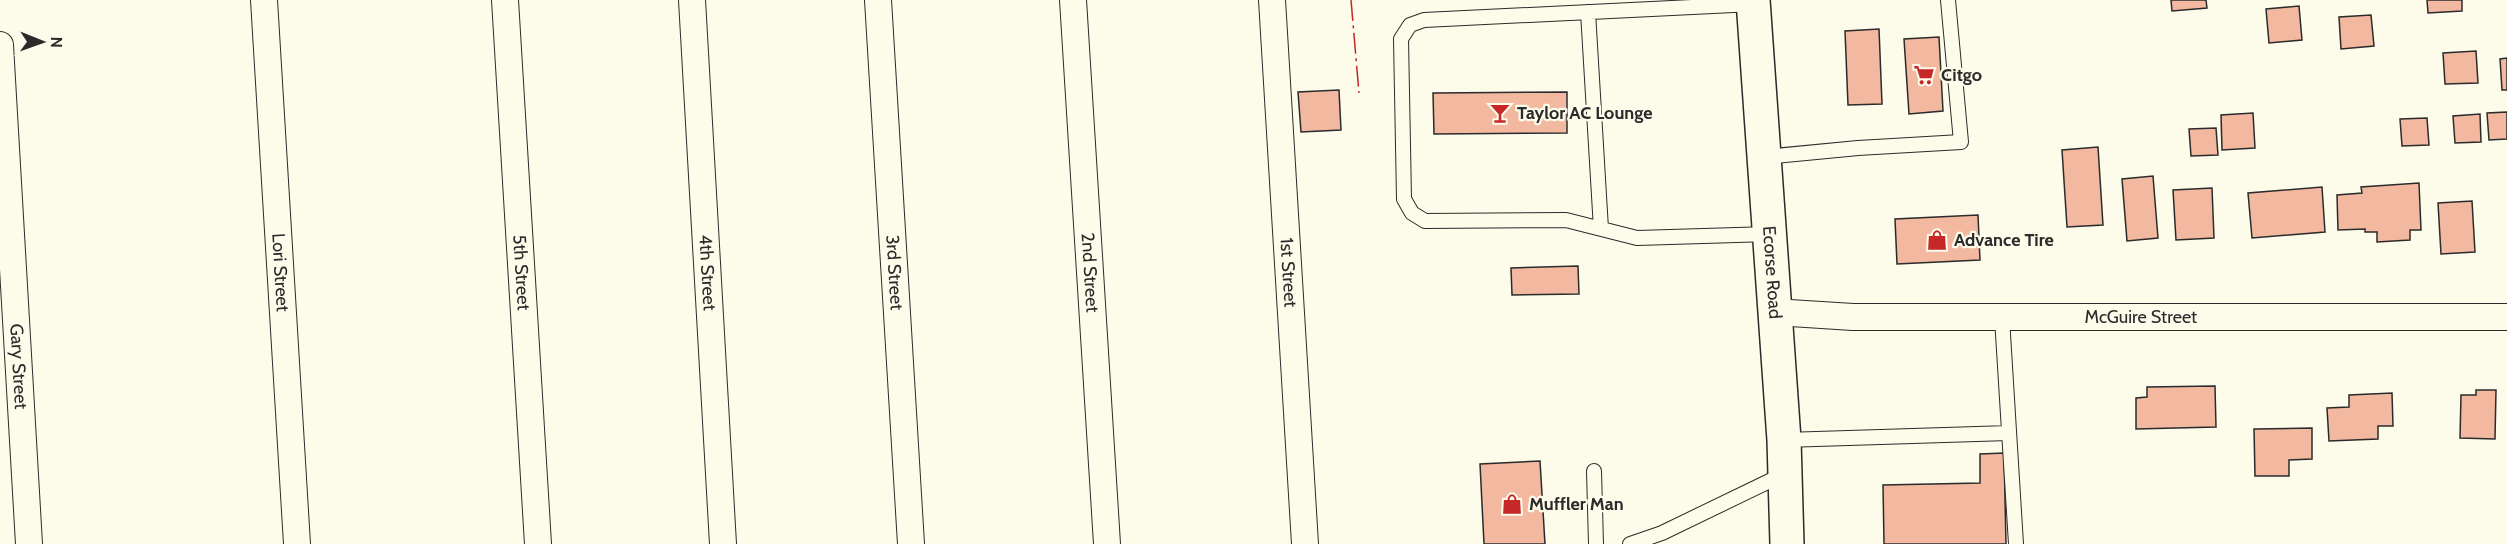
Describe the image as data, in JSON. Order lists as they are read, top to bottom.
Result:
{
  "streets": {
    "main road": ["Ecorse Road"],
    "street": [
      "Lori Street",
      "5th Street",
      "4th Street",
      "3rd Street",
      "2nd Street",
      "1st Street",
      "McGuire Street",
      "Gary Street"
    ]
  },
  "crossings": [
    ["Ecorse Road", "McGuire Street"]
  ],
  "places": {
    "supermarket": ["Citgo"],
    "bar": ["Taylor AC Lounge"],
    "shop": ["Advance Tire", "Muffler Man"]
  },
  "north": "right"
}
